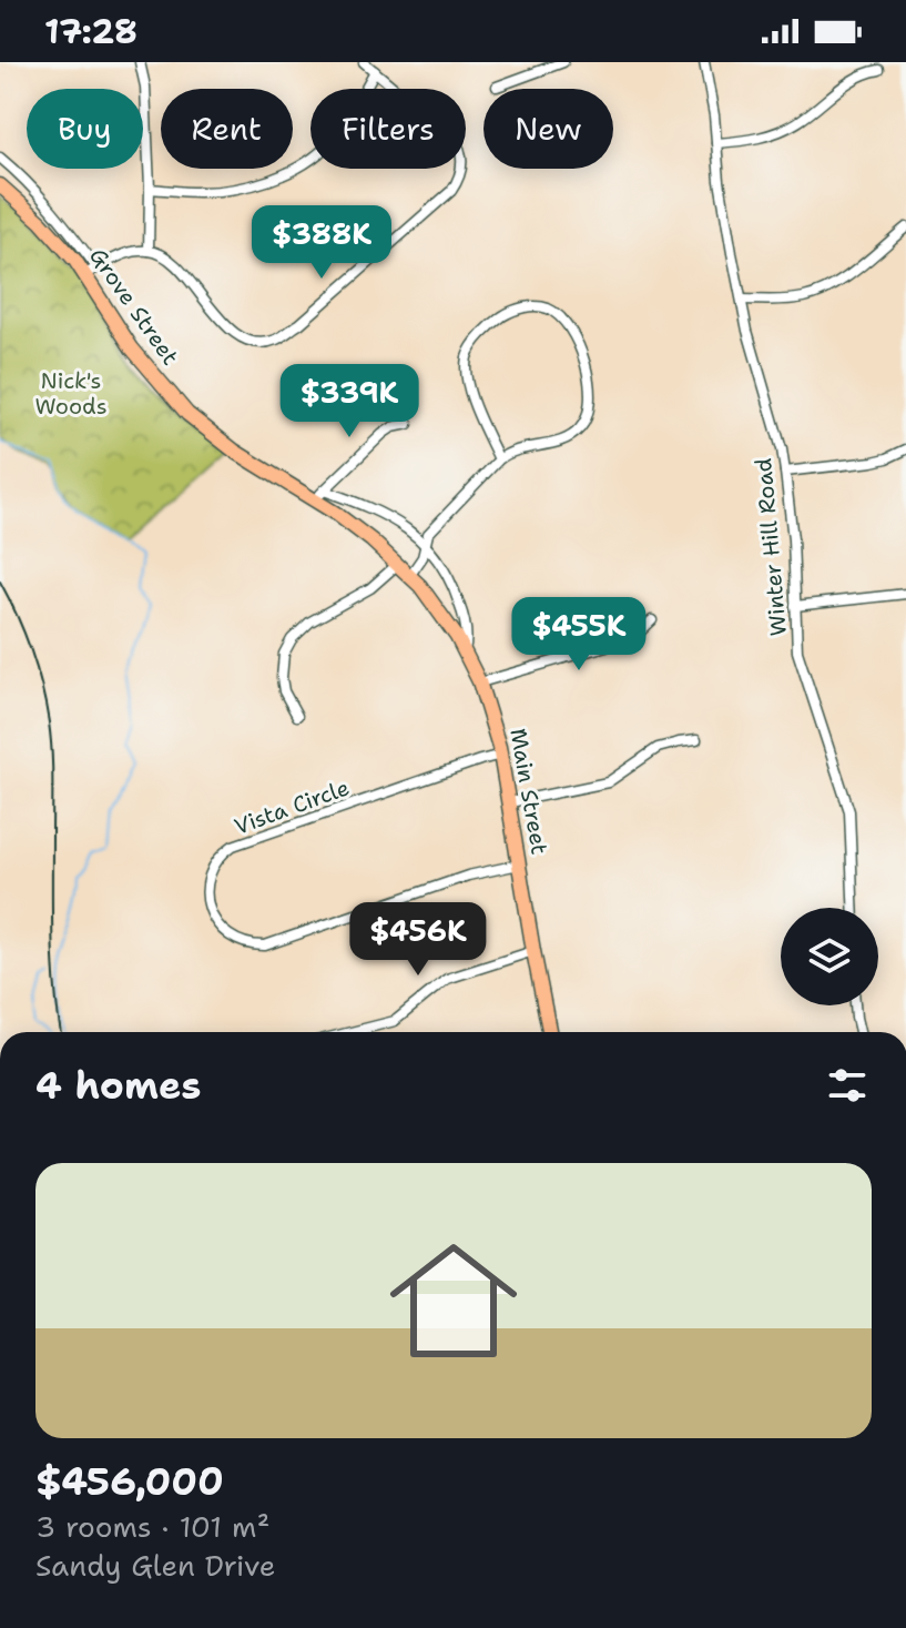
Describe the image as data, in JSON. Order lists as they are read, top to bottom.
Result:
{
  "streets": {
    "main road": ["Grove Street", "Main Street"],
    "street": ["Winter Hill Road", "Vista Circle"]
  },
  "crossings": [
    ["Grove Street", "Main Street"],
    ["Main Street", "Vista Circle"]
  ],
  "parks": ["Nick's Woods"],
  "page": {
    "status": "17:28",
    "chip": [
      "Buy",
      "Rent",
      "Filters",
      "New"
    ],
    "price": [
      "$388K",
      "$339K",
      "$455K",
      "$456K"
    ],
    "heading": "4 homes",
    "list": [
      {
        "name": "$456,000",
        "note": "3 rooms · 101 m² · Sandy Glen Drive"
      }
    ]
  }
}
